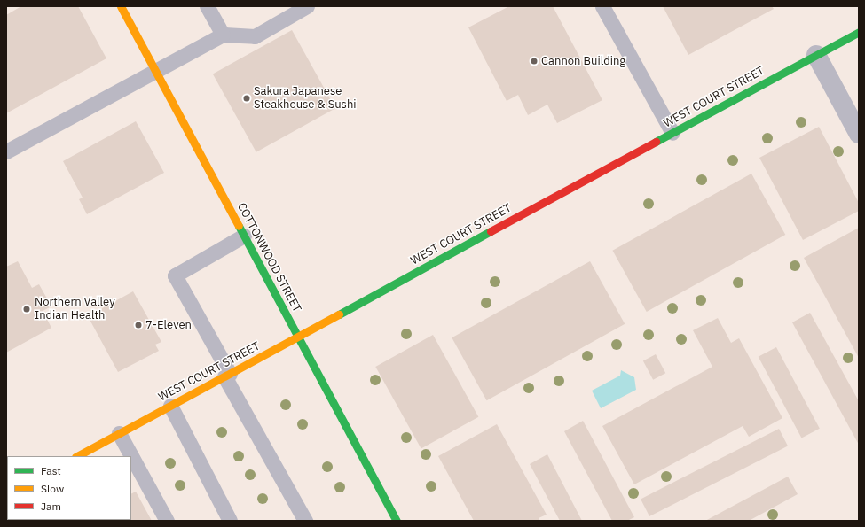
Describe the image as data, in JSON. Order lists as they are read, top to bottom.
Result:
{
  "streets": {
    "street": ["WEST COURT STREET", "COTTONWOOD STREET"]
  },
  "crossings": [
    ["WEST COURT STREET", "COTTONWOOD STREET"]
  ],
  "places": [
    "Cannon Building",
    "Sakura Japanese Steakhouse & Sushi",
    "Northern Valley Indian Health",
    "7-Eleven"
  ],
  "legend": ["Fast", "Slow", "Jam"]
}
